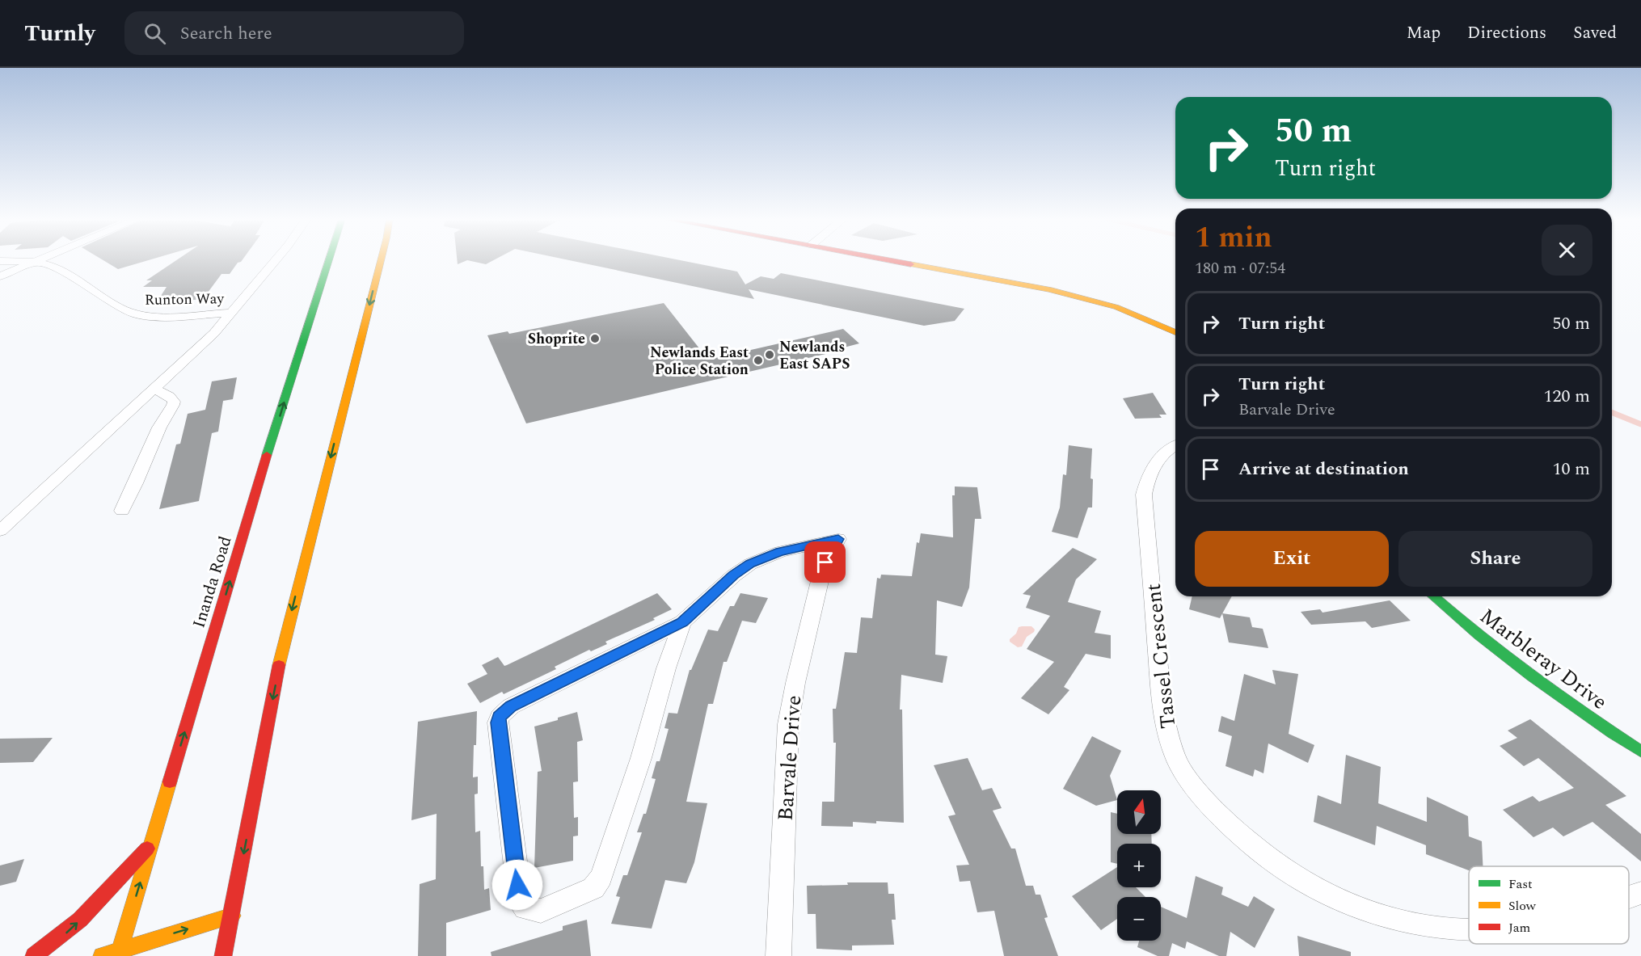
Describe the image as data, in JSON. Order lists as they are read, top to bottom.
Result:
{
  "streets": {
    "main road": ["Inanda Road", "Marbleray Drive"],
    "street": ["Runton Way", "Tassel Crescent", "Barvale Drive"]
  },
  "places": ["Shoprite", "Newlands East SAPS", "Newlands East Police Station"],
  "legend": ["Fast", "Slow", "Jam"],
  "north": "top",
  "page": {
    "header": "Turnly",
    "search": "Search here",
    "nav": ["Map", "Directions", "Saved"],
    "turn": ["50 m", "Turn right"],
    "heading": ["1 min", "180 m · 07:54"],
    "list": [
      {
        "name": "Turn right",
        "value": "50 m"
      },
      {
        "name": "Turn right",
        "note": "Barvale Drive",
        "value": "120 m"
      },
      {
        "name": "Arrive at destination",
        "value": "10 m"
      }
    ],
    "buttons": ["Exit", "Share"],
    "map_buttons": ["+", "−"]
  }
}
